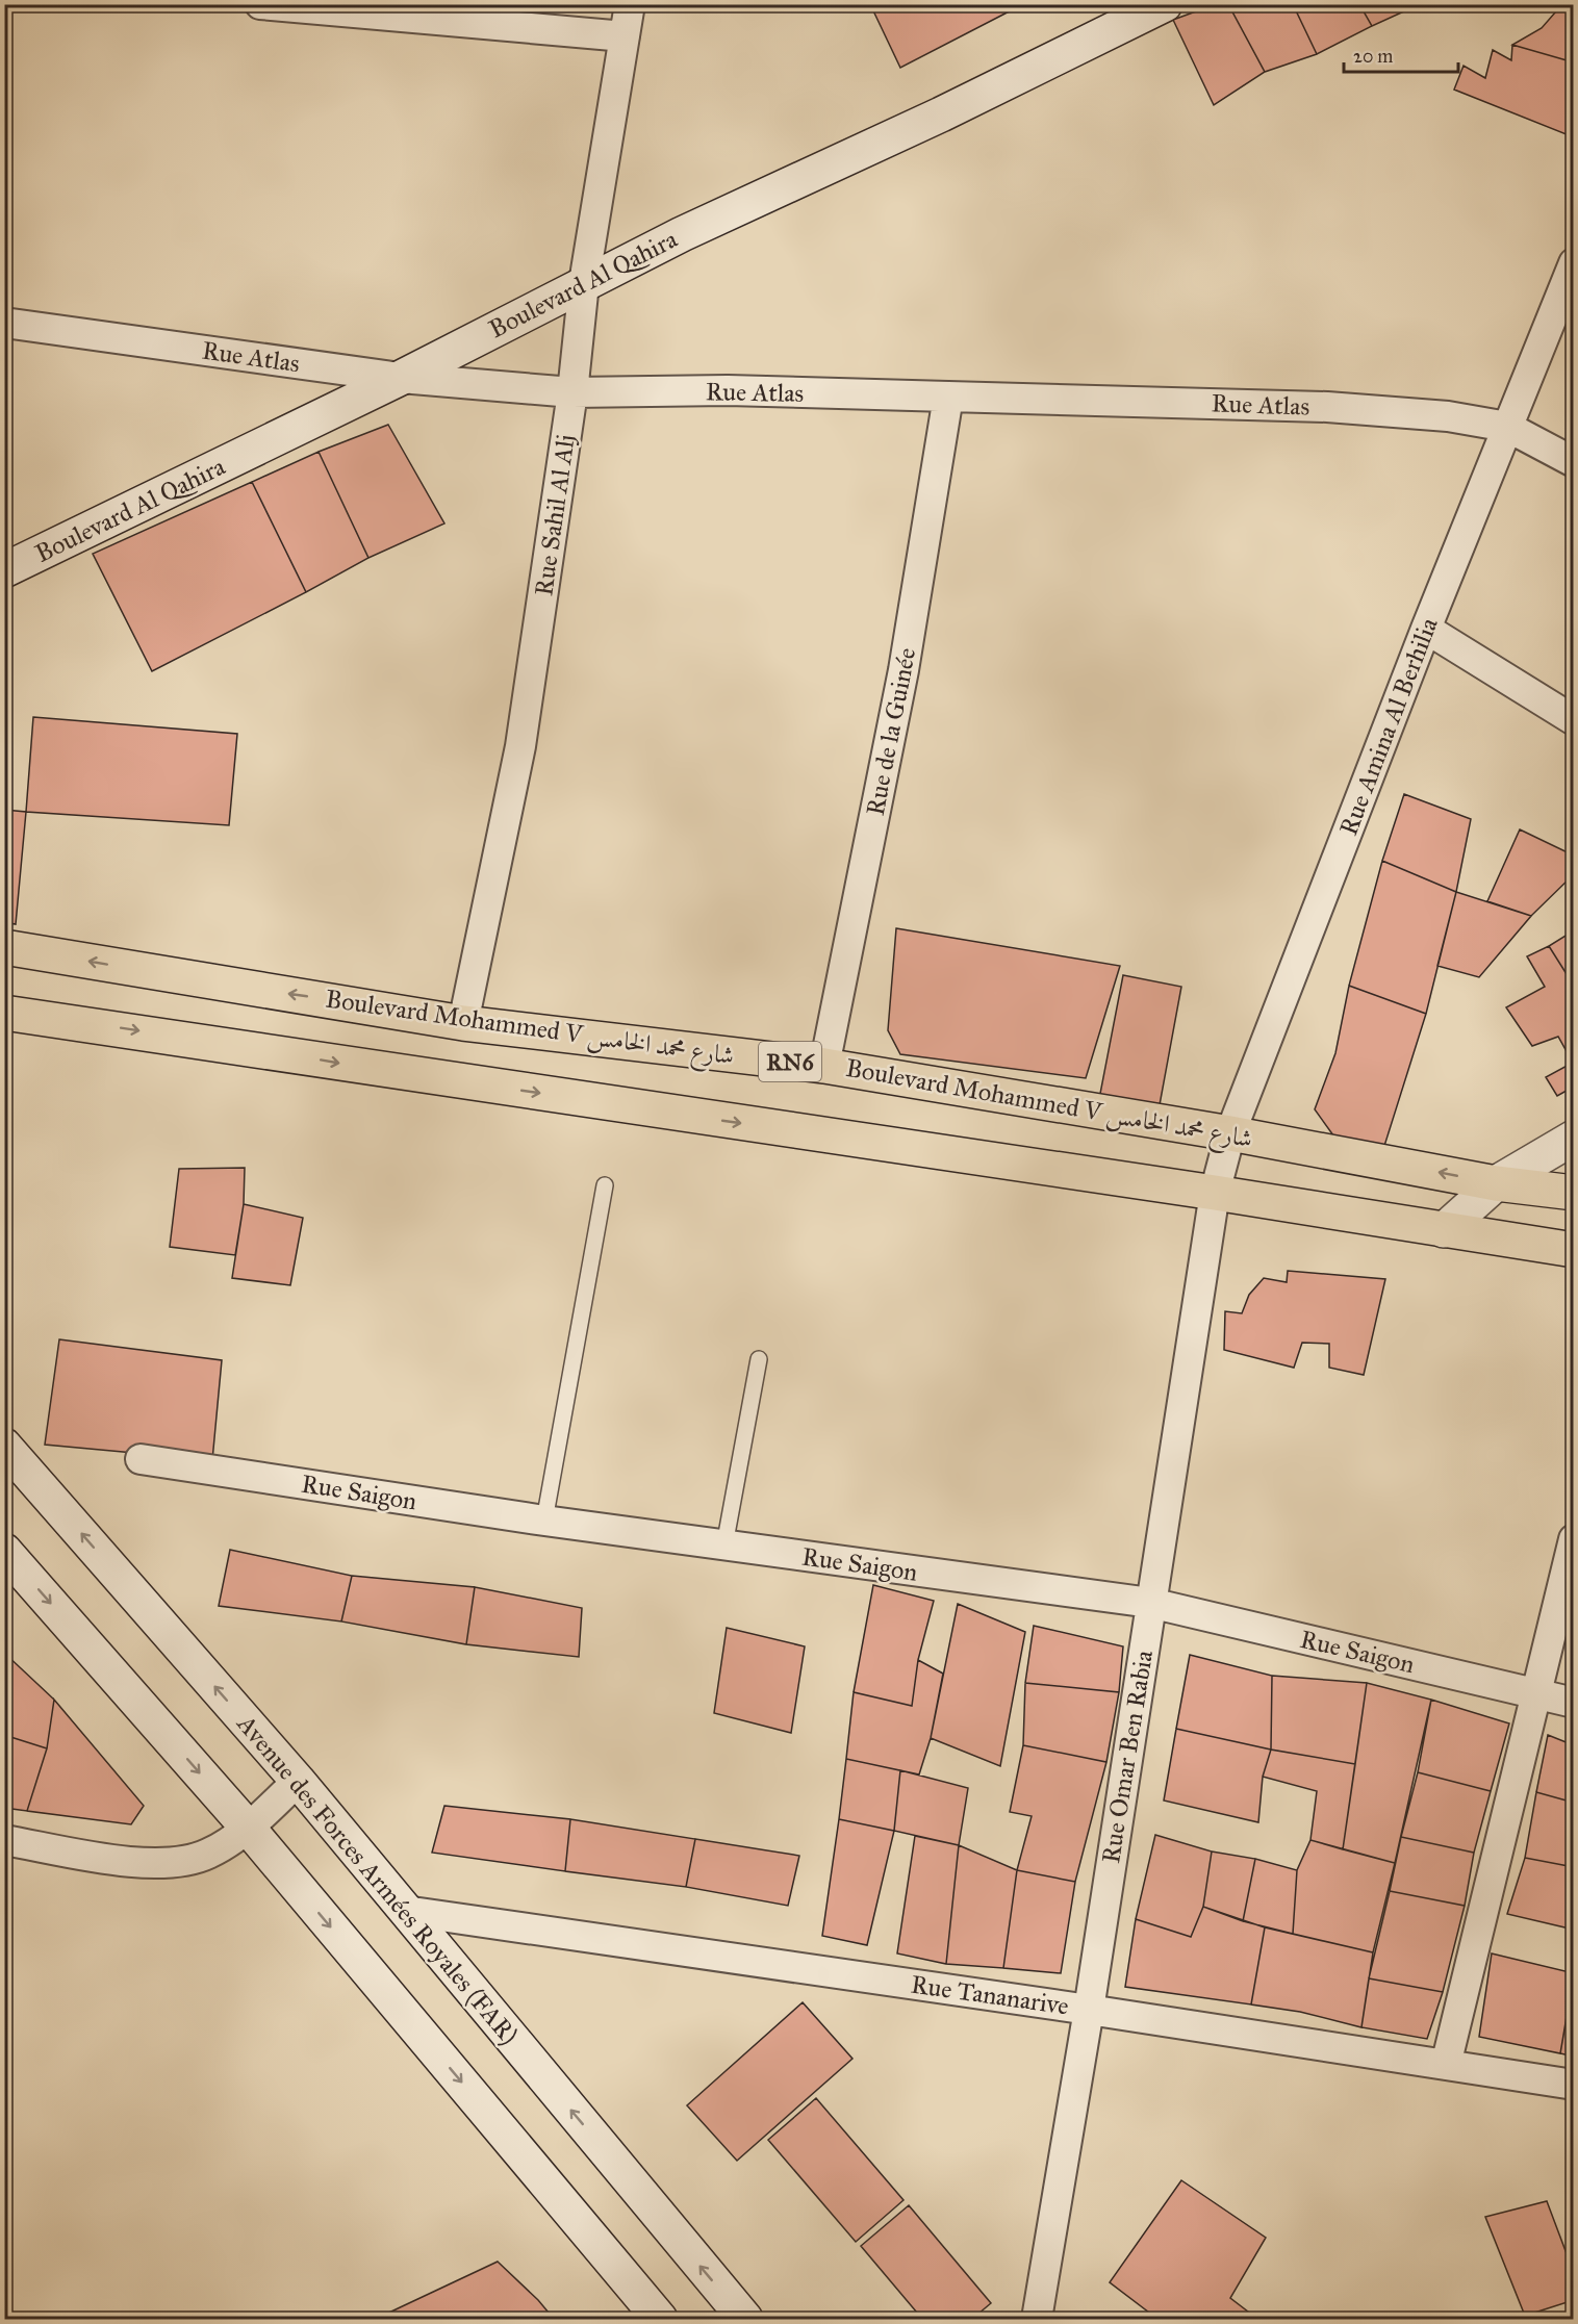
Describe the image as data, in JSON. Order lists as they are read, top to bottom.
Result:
{
  "streets": {
    "main road": [
      "Boulevard Al Qahira",
      "Boulevard Mohammed V شارع محمد الخامس",
      "RN6",
      "Avenue des Forces Armées Royales (FAR)"
    ],
    "street": [
      "Rue Atlas",
      "Rue Sahil Al Alj",
      "Rue Amina Al Berhilia",
      "Rue de la Guinée",
      "Rue Saigon",
      "Rue Omar Ben Rabia",
      "Rue Tananarive"
    ]
  },
  "crossings": [
    ["Boulevard Al Qahira", "Rue Atlas"],
    ["Boulevard Al Qahira", "Rue Sahil Al Alj"],
    ["Rue Atlas", "Rue Sahil Al Alj"],
    ["Rue Atlas", "Rue Amina Al Berhilia"],
    ["Rue Atlas", "Rue de la Guinée"],
    ["Rue Sahil Al Alj", "Boulevard Mohammed V شارع محمد الخامس"],
    ["Rue Amina Al Berhilia", "Boulevard Mohammed V شارع محمد الخامس"],
    ["Rue Amina Al Berhilia", "Rue Omar Ben Rabia"],
    ["Rue de la Guinée", "Boulevard Mohammed V شارع محمد الخامس"],
    ["Rue Saigon", "Rue Omar Ben Rabia"],
    ["Rue Omar Ben Rabia", "Rue Tananarive"],
    ["Avenue des Forces Armées Royales (FAR)", "Rue Tananarive"]
  ],
  "scale_bar": "20 m"
}
